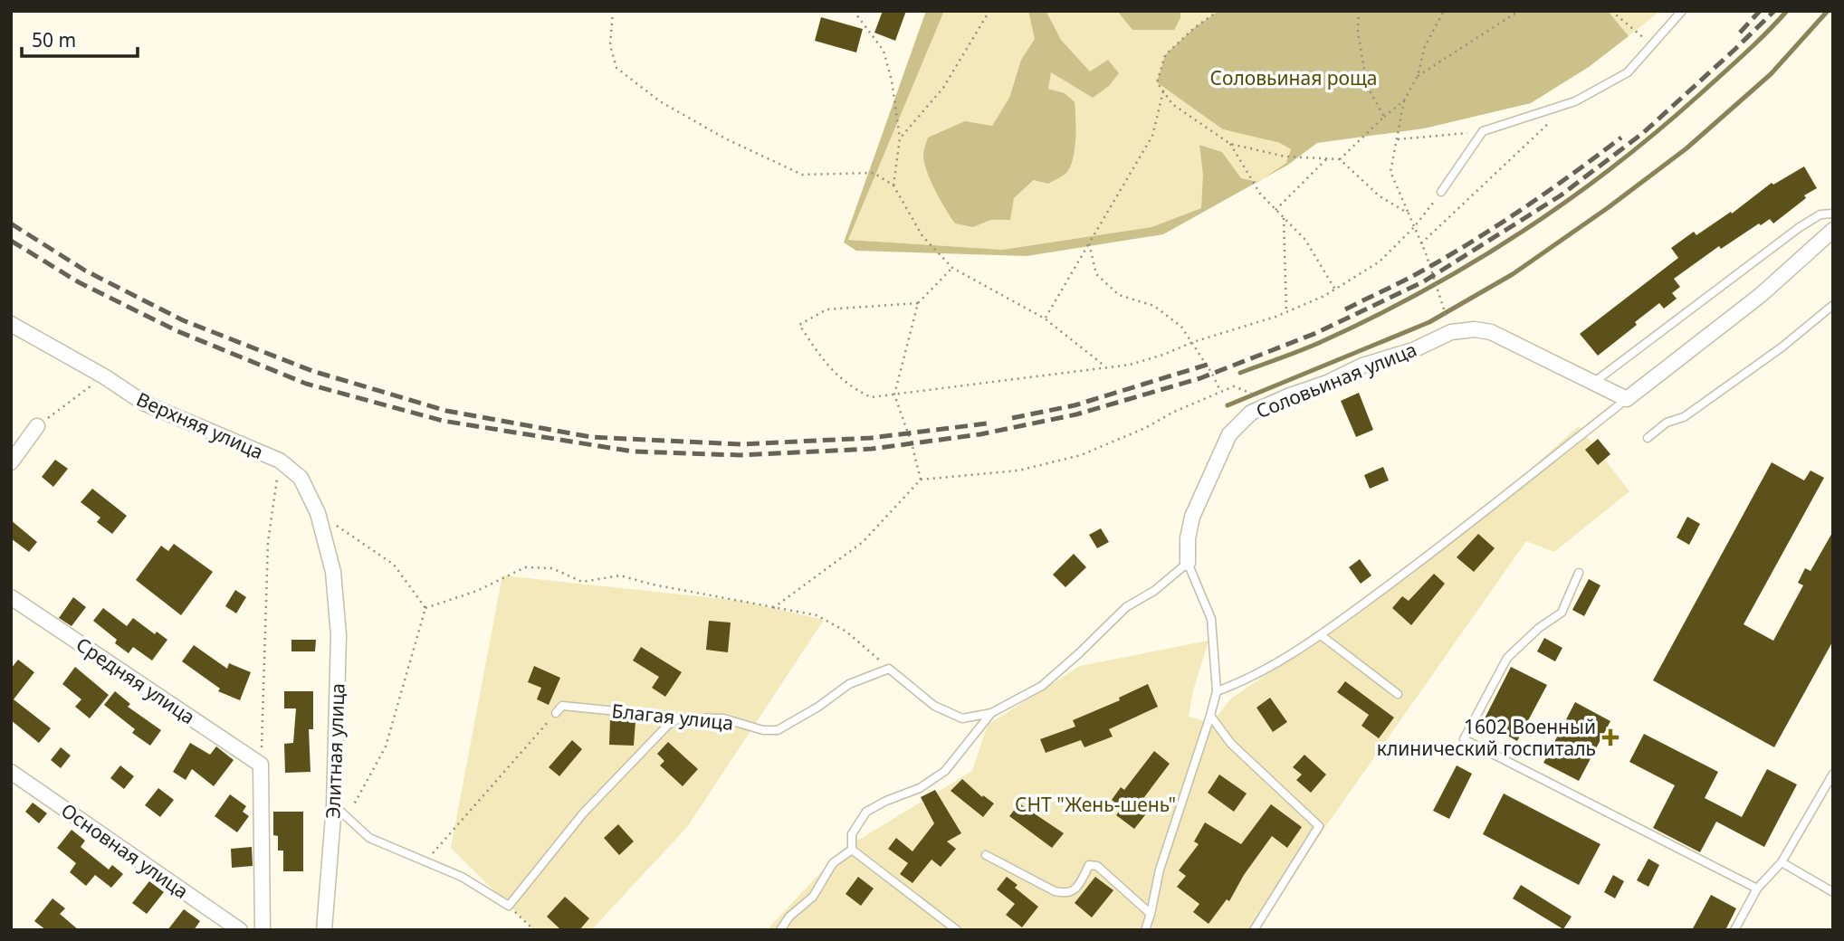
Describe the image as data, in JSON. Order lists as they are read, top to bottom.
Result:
{
  "streets": {
    "street": [
      "Соловьиная улица",
      "Верхняя улица",
      "Средняя улица",
      "Элитная улица",
      "Основная улица"
    ],
    "lane": ["Благая улица"]
  },
  "crossings": [
    ["Верхняя улица", "Элитная улица"]
  ],
  "parks": ["Соловьиная роща", "СНТ \"Жень-шень\""],
  "places": {
    "health": ["1602 Военный клинический госпиталь"]
  },
  "scale_bar": "50 m"
}
